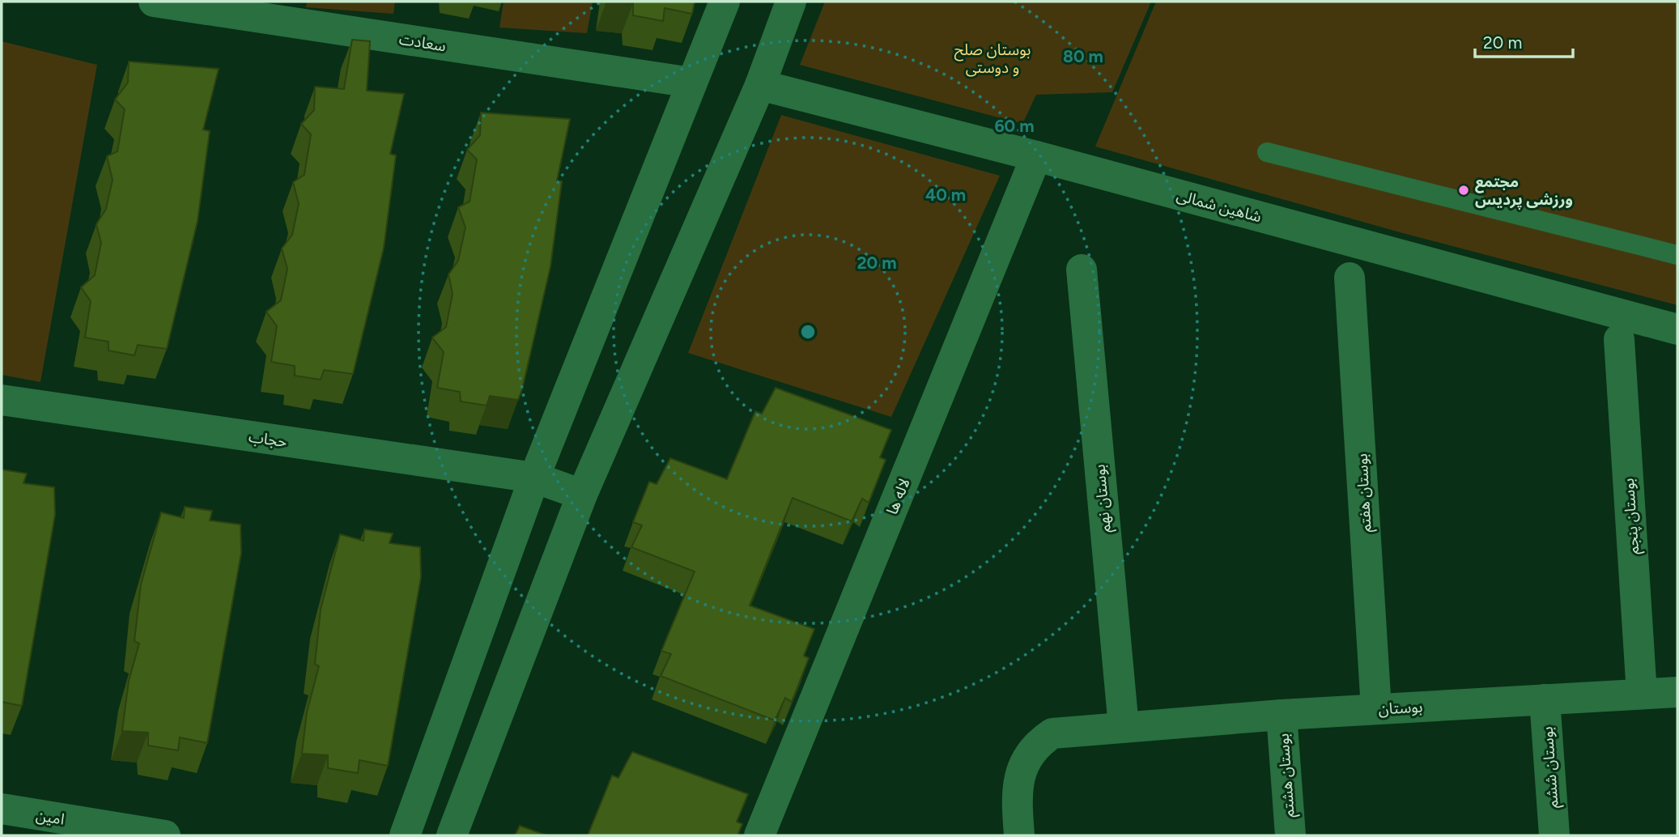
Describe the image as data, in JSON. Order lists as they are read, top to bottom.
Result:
{
  "streets": {
    "street": [
      "سعادت",
      "شاهین شمالی",
      "حجاب",
      "بوستان هفتم",
      "لاله ها",
      "بوستان نهم",
      "بوستان پنجم",
      "بوستان",
      "بوستان ششم",
      "بوستان هشتم",
      "امین"
    ]
  },
  "crossings": [
    ["شاهین شمالی", "لاله ها"],
    ["بوستان هفتم", "بوستان"],
    ["بوستان نهم", "بوستان"],
    ["بوستان پنجم", "بوستان"],
    ["بوستان", "بوستان ششم"],
    ["بوستان", "بوستان هشتم"]
  ],
  "parks": ["بوستان صلح و دوستی"],
  "places": ["مجتمع ورزشی پردیس"],
  "scale_bar": "20 m",
  "rings": [
    "80 m",
    "60 m",
    "40 m",
    "20 m"
  ]
}
